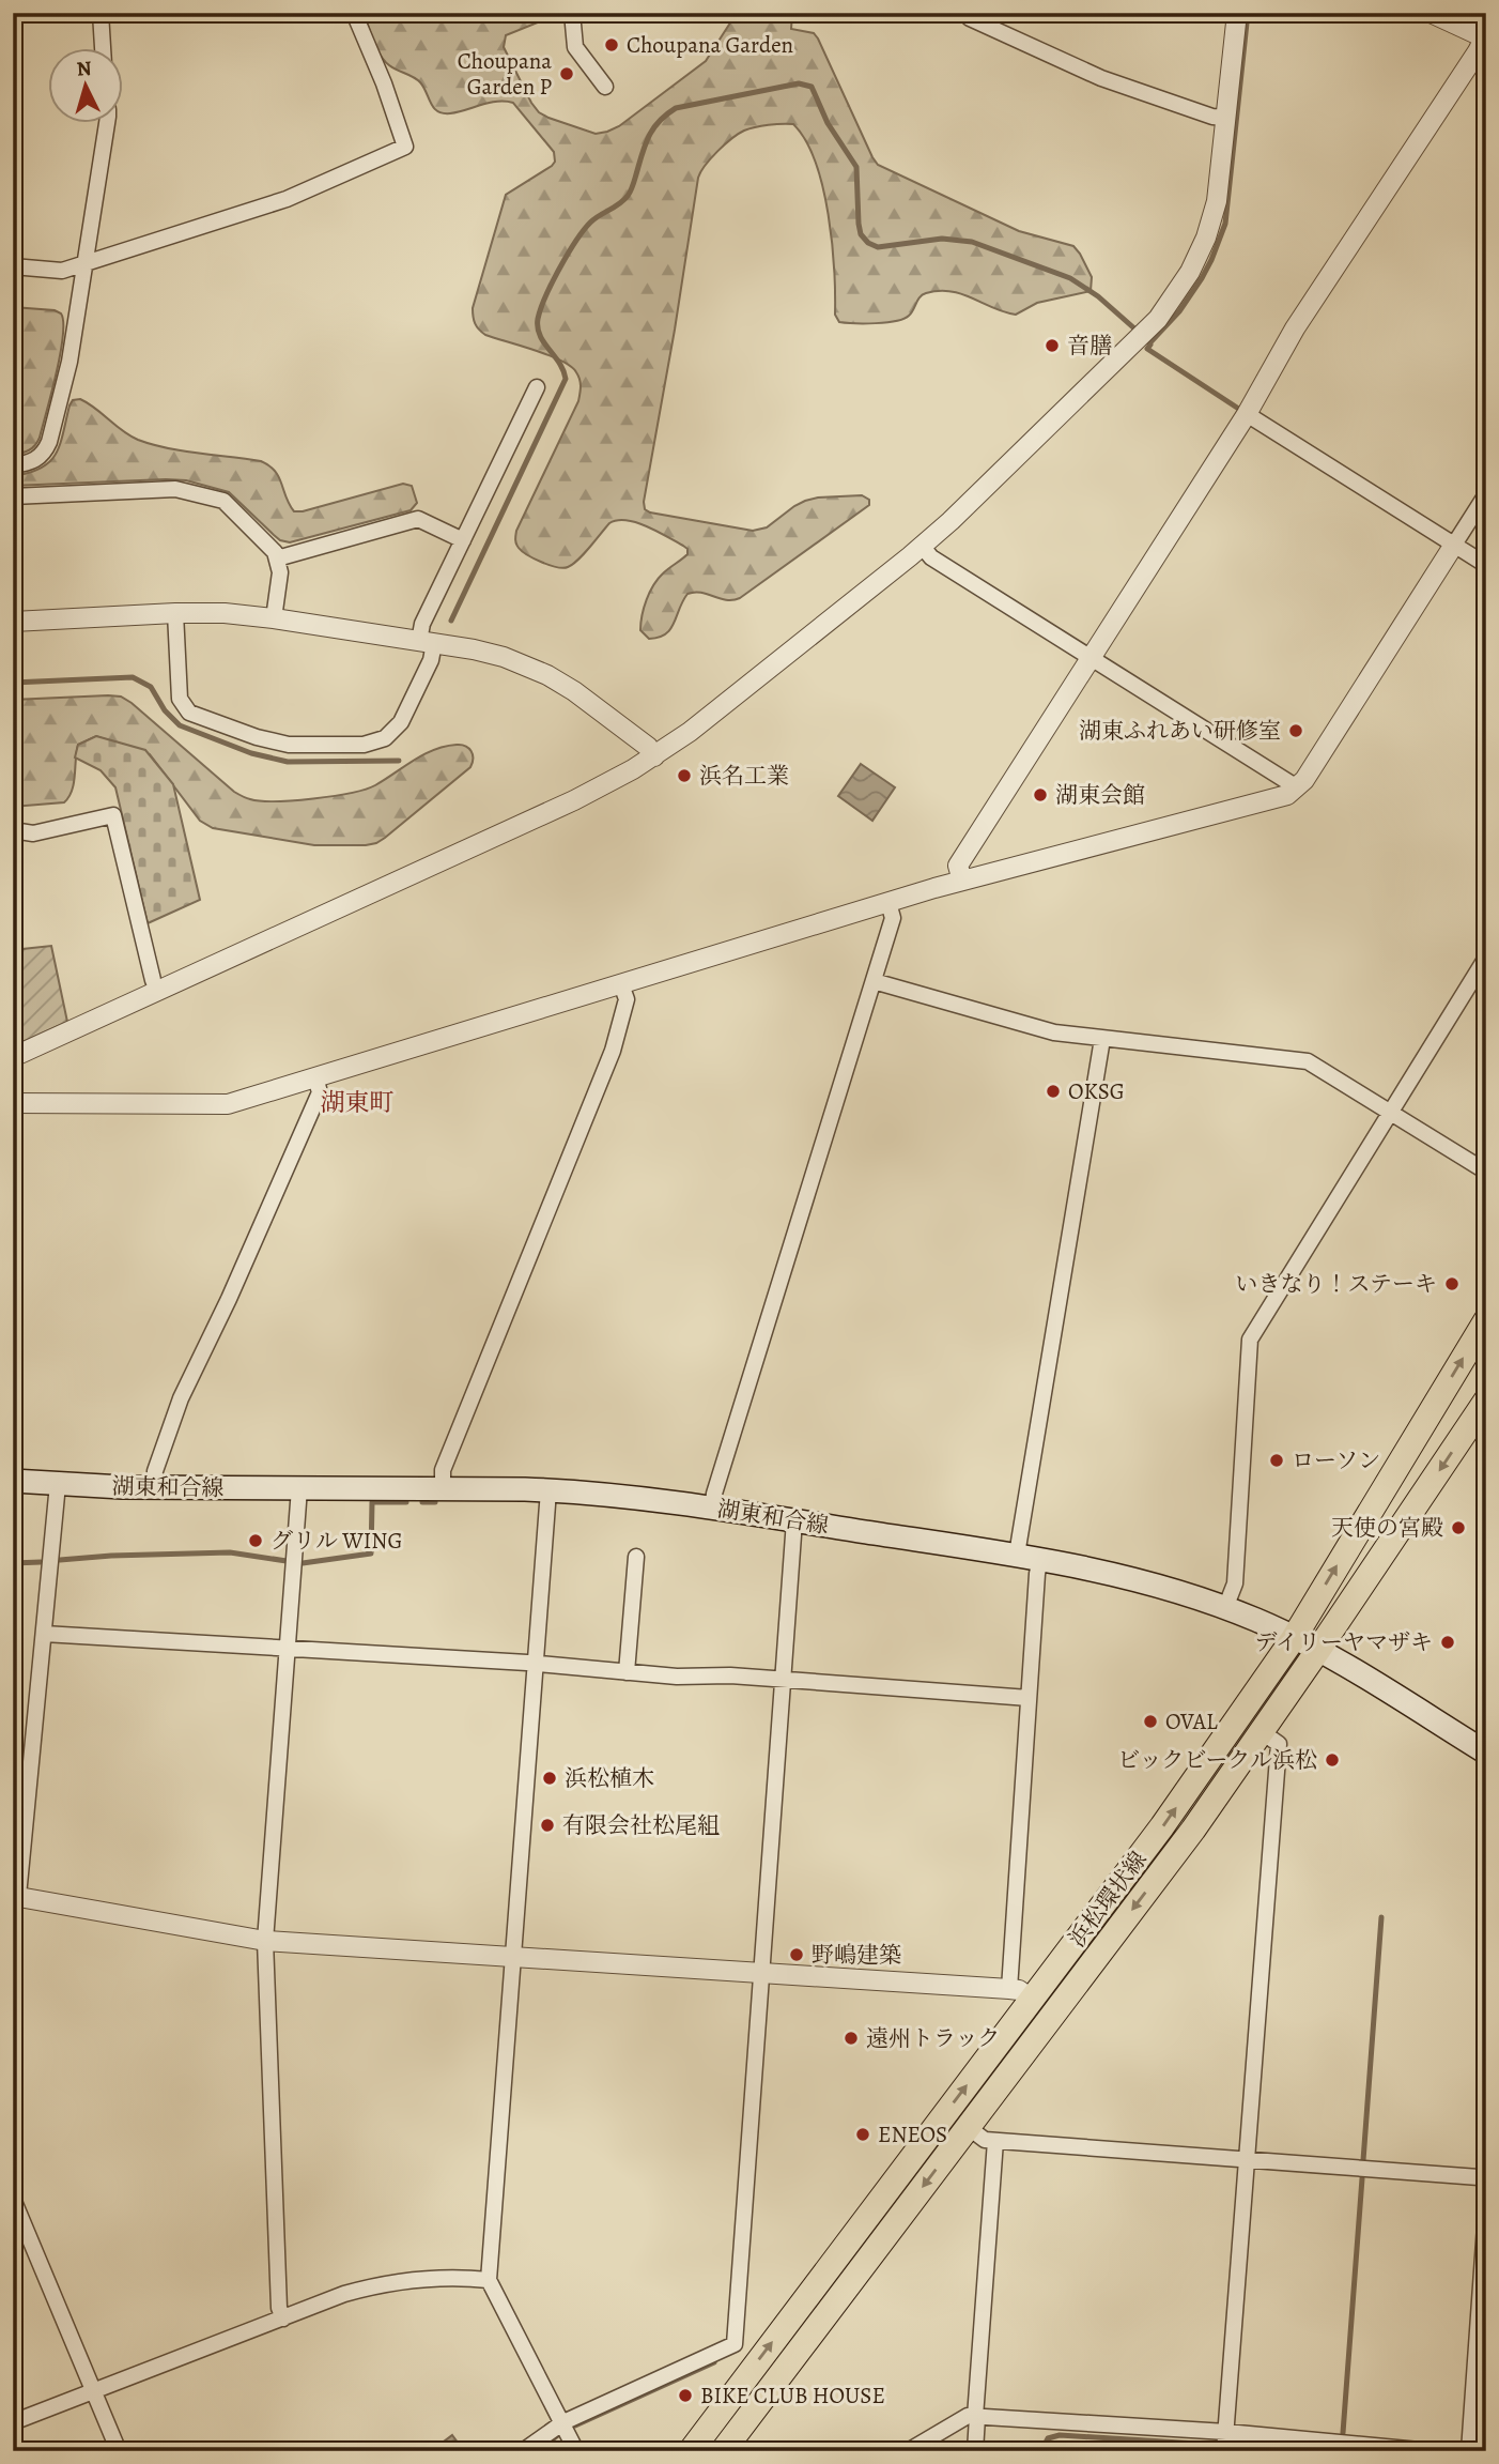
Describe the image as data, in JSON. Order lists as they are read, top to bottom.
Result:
{
  "streets": {
    "main road": ["湖東和合線", "浜松環状線"]
  },
  "crossings": [
    ["湖東和合線", "浜松環状線"]
  ],
  "districts": ["湖東町"],
  "places": [
    "Choupana Garden",
    "Choupana Garden P",
    "音膳",
    "湖東ふれあい研修室",
    "浜名工業",
    "湖東会館",
    "OKSG",
    "いきなり！ステーキ",
    "ローソン",
    "天使の宮殿",
    "グリル WING",
    "デイリーヤマザキ",
    "OVAL",
    "ビックビークル浜松",
    "浜松植木",
    "有限会社松尾組",
    "野嶋建築",
    "遠州トラック",
    "ENEOS",
    "BIKE CLUB HOUSE"
  ],
  "north": "top"
}
